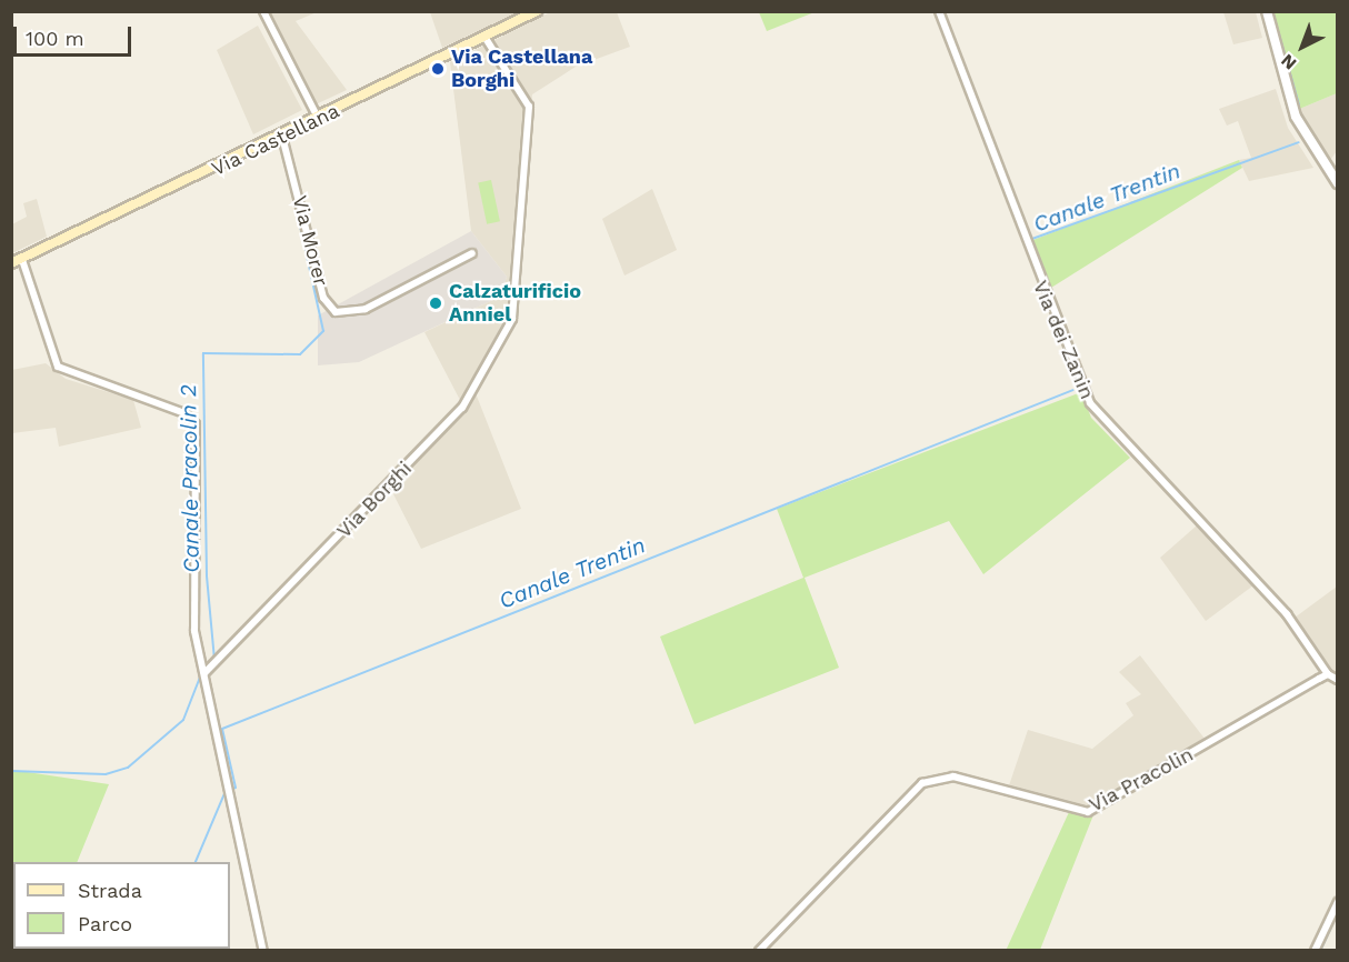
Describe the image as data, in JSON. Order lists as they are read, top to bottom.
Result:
{
  "streets": {
    "main road": ["Via Castellana"],
    "street": [
      "Via Morer",
      "Via dei Zanin",
      "Via Borghi",
      "Via Pracolin"
    ]
  },
  "crossings": [
    ["Via Castellana", "Via Morer"],
    ["Via Castellana", "Via Borghi"],
    ["Via dei Zanin", "Via Pracolin"]
  ],
  "water": ["Canale Trentin", "Canale Pracolin 2"],
  "places": ["Via Castellana Borghi", "Calzaturificio Anniel"],
  "legend": ["Strada", "Parco"],
  "scale_bar": "100 m",
  "north": "bottom left"
}
